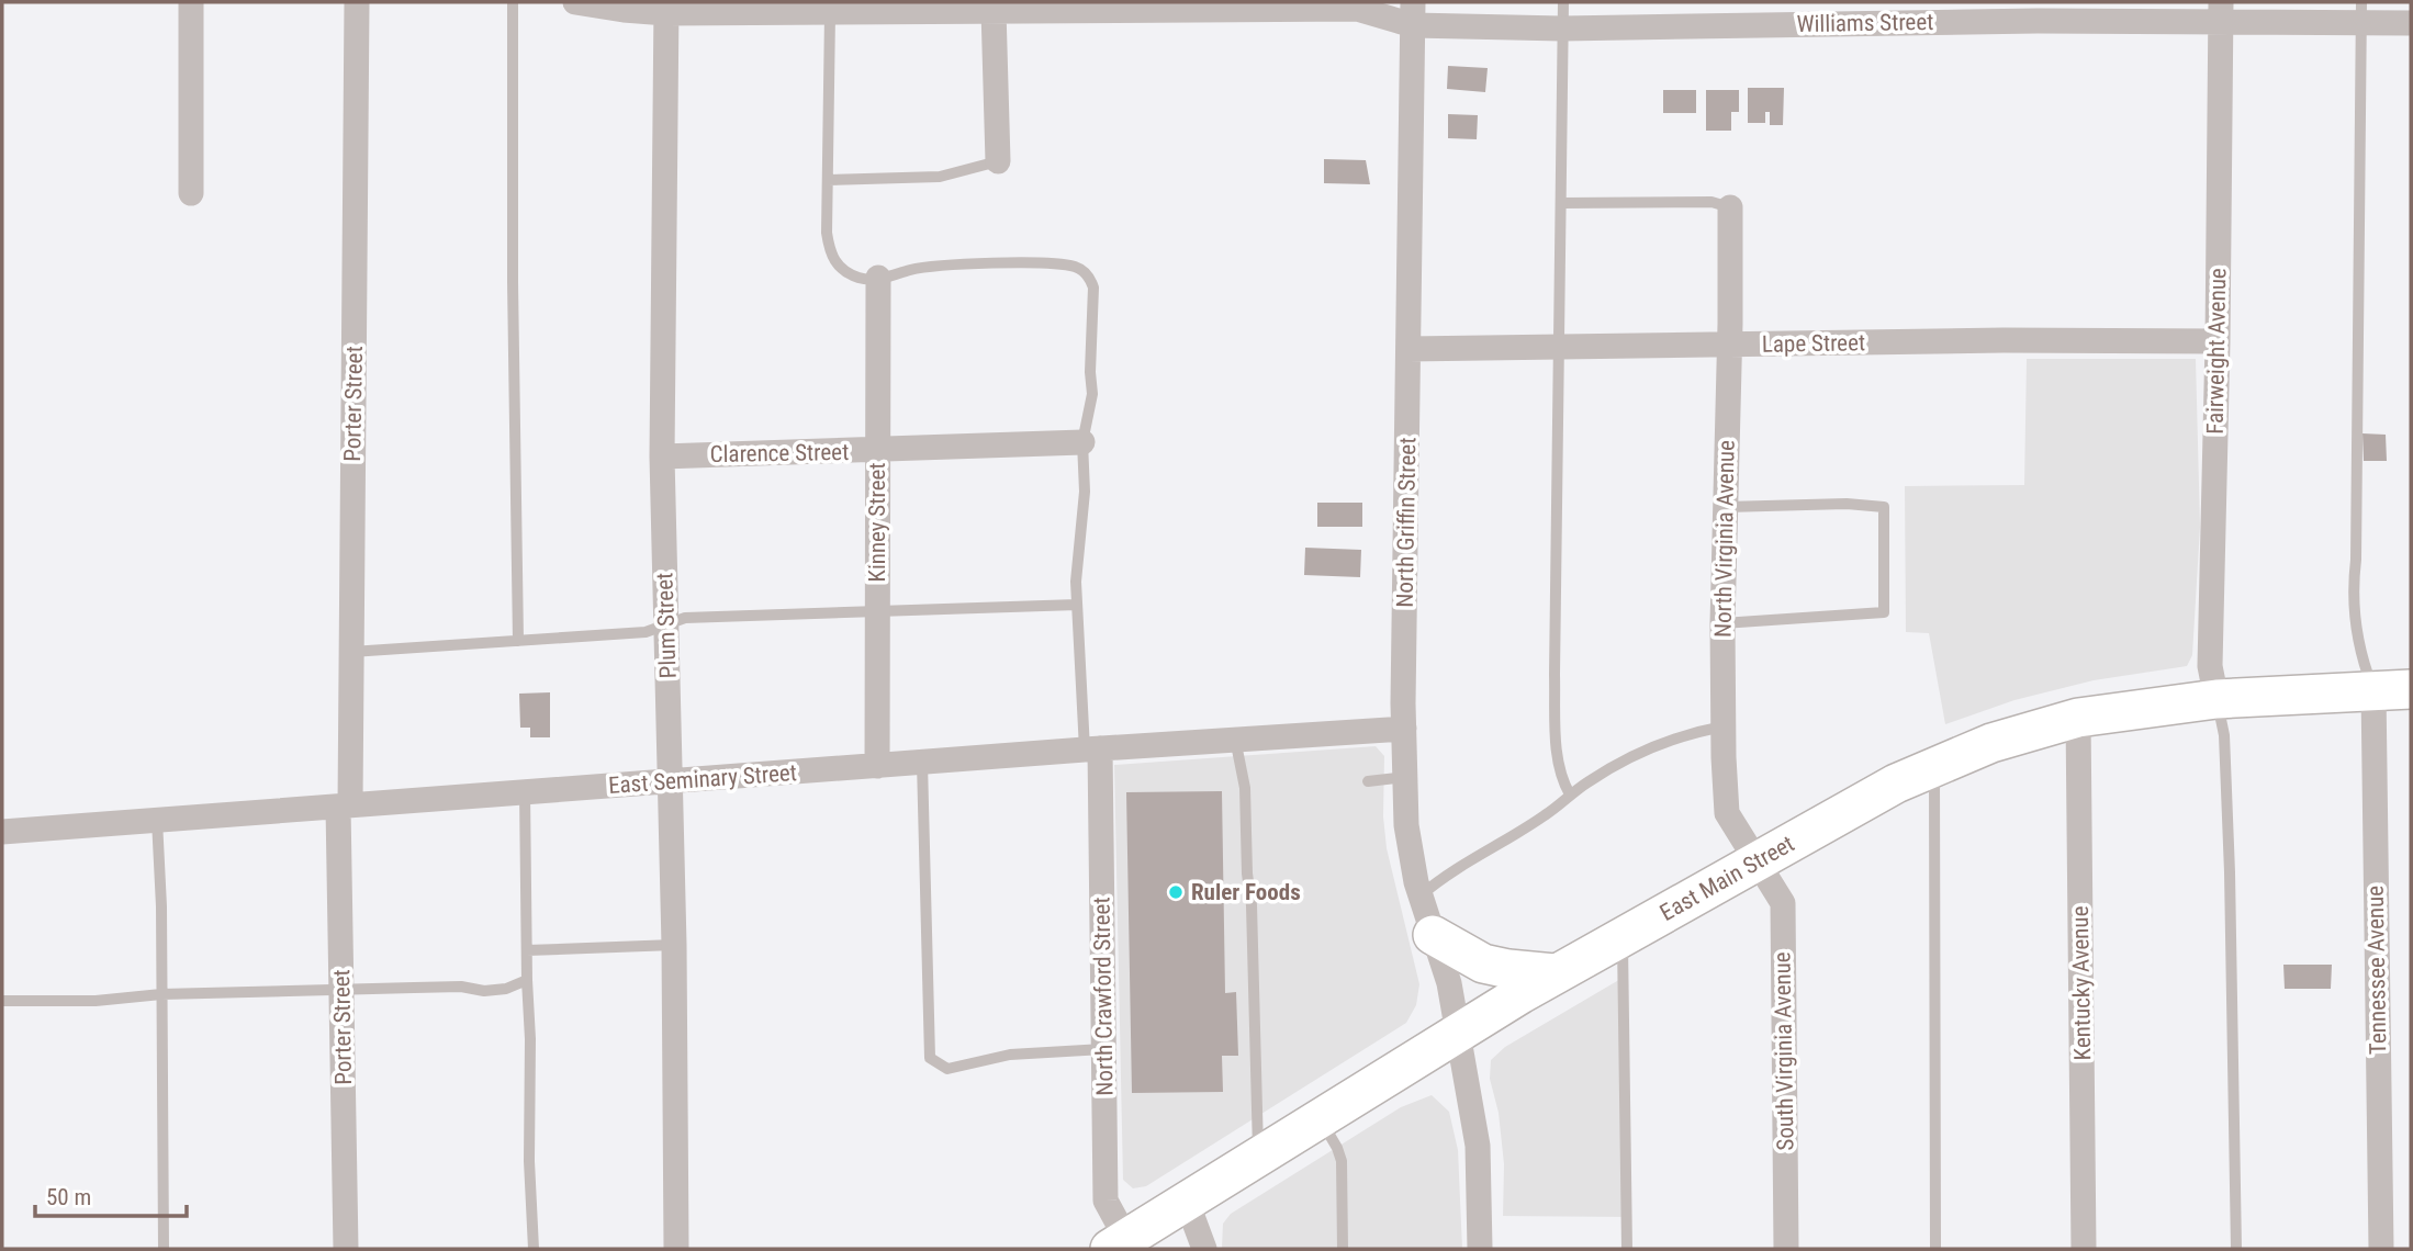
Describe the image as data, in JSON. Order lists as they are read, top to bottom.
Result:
{
  "streets": {
    "main road": ["East Main Street"],
    "street": [
      "Williams Street",
      "Lape Street",
      "Fairweight Avenue",
      "Porter Street",
      "Clarence Street",
      "Kinney Street",
      "North Griffin Street",
      "North Virginia Avenue",
      "Plum Street",
      "East Seminary Street",
      "Tennessee Avenue",
      "Kentucky Avenue",
      "North Crawford Street",
      "South Virginia Avenue"
    ]
  },
  "crossings": [
    ["Williams Street", "Fairweight Avenue"],
    ["Williams Street", "North Griffin Street"],
    ["Williams Street", "Plum Street"],
    ["Lape Street", "Fairweight Avenue"],
    ["Lape Street", "North Griffin Street"],
    ["Lape Street", "North Virginia Avenue"],
    ["Fairweight Avenue", "East Main Street"],
    ["Porter Street", "East Seminary Street"],
    ["Clarence Street", "Kinney Street"],
    ["Clarence Street", "Plum Street"],
    ["Kinney Street", "East Seminary Street"],
    ["North Griffin Street", "East Seminary Street"],
    ["North Griffin Street", "East Main Street"],
    ["North Virginia Avenue", "East Main Street"],
    ["North Virginia Avenue", "South Virginia Avenue"],
    ["Plum Street", "East Seminary Street"],
    ["East Seminary Street", "North Crawford Street"],
    ["East Main Street", "Tennessee Avenue"],
    ["East Main Street", "Kentucky Avenue"],
    ["East Main Street", "North Crawford Street"],
    ["East Main Street", "South Virginia Avenue"]
  ],
  "places": ["Ruler Foods"],
  "scale_bar": "50 m"
}
